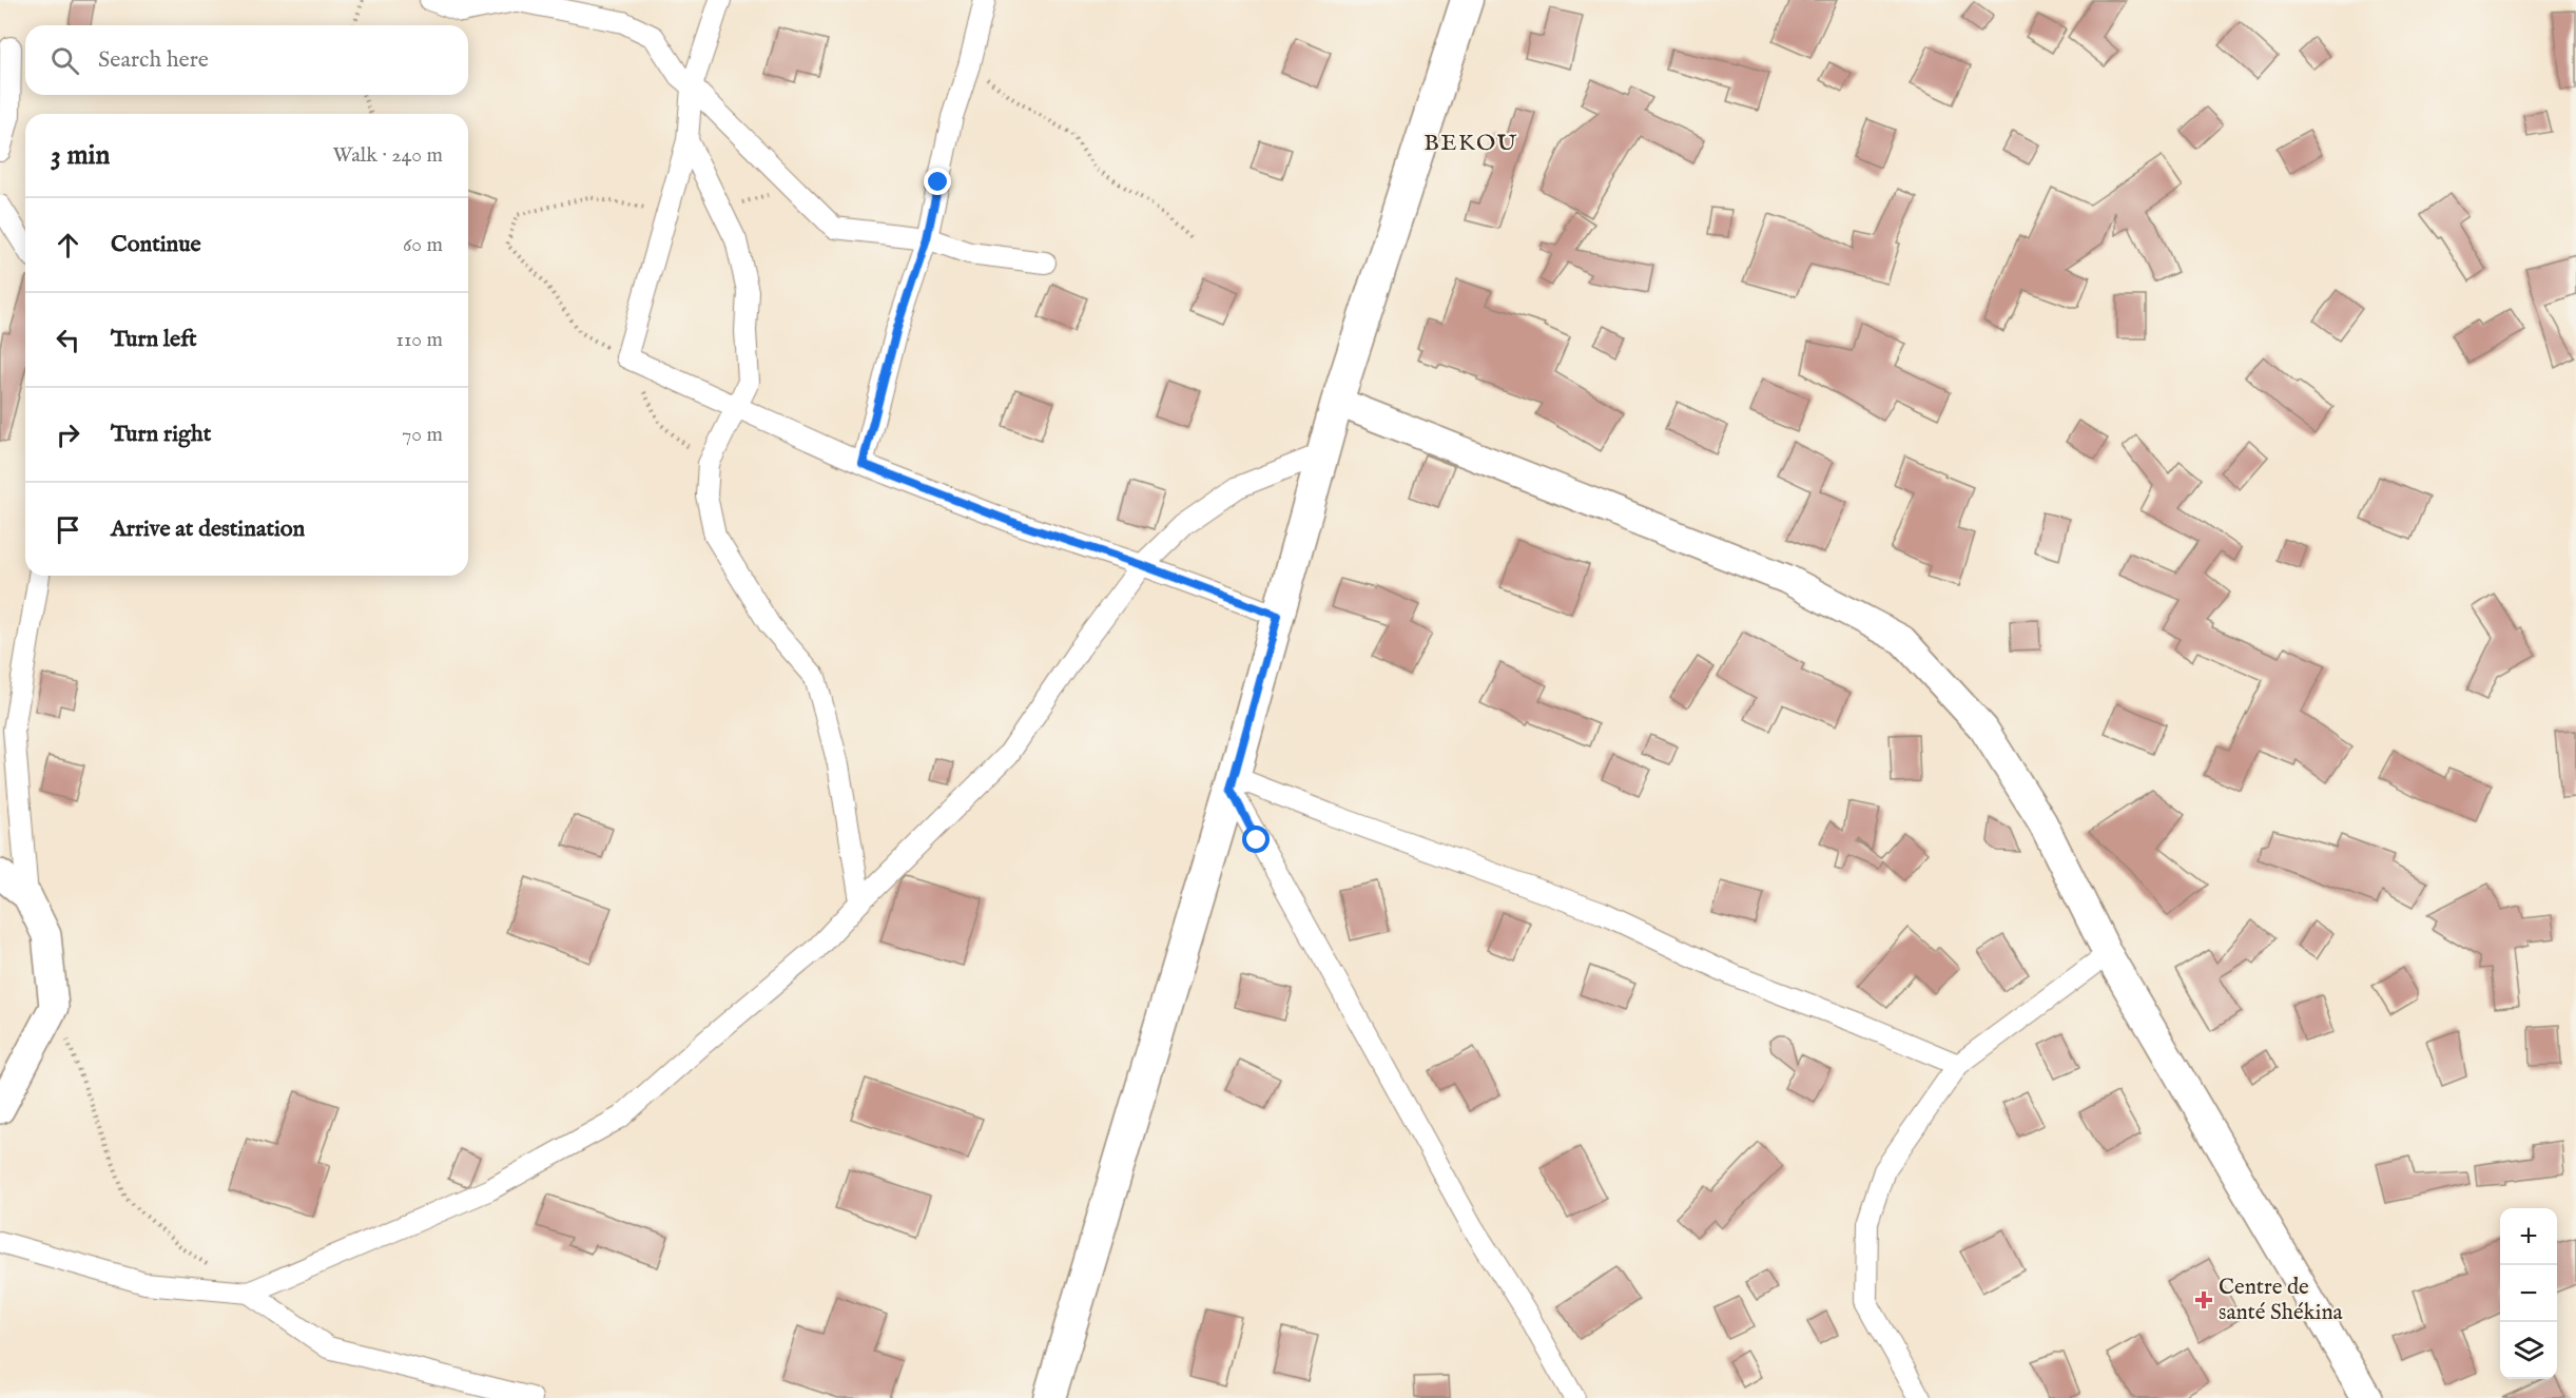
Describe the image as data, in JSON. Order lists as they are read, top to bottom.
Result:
{
  "districts": ["BEKOU"],
  "places": {
    "health": ["Centre de santé Shékina"]
  },
  "page": {
    "search": "Search here",
    "heading": ["3 min", "Walk · 240 m"],
    "list": [
      ["Continue", "60 m"],
      ["Turn left", "110 m"],
      ["Turn right", "70 m"],
      "Arrive at destination"
    ],
    "map_buttons": ["+", "−"]
  }
}
